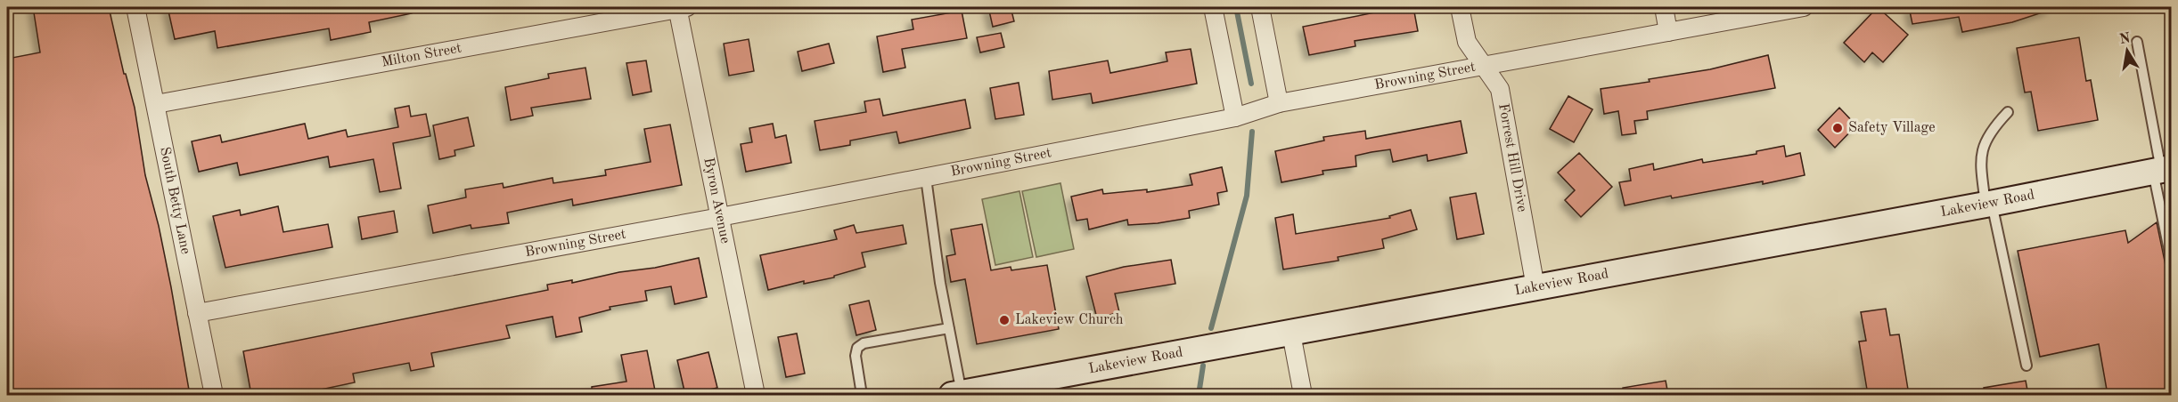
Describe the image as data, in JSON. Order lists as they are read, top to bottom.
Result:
{
  "streets": {
    "street": [
      "Milton Street",
      "Browning Street",
      "Forrest Hill Drive",
      "South Betty Lane",
      "Byron Avenue",
      "Lakeview Road"
    ]
  },
  "crossings": [
    ["Milton Street", "South Betty Lane"],
    ["Milton Street", "Byron Avenue"],
    ["Browning Street", "Forrest Hill Drive"],
    ["Browning Street", "South Betty Lane"],
    ["Browning Street", "Byron Avenue"],
    ["Forrest Hill Drive", "Lakeview Road"]
  ],
  "places": ["Safety Village", "Lakeview Church"],
  "north": "top"
}
